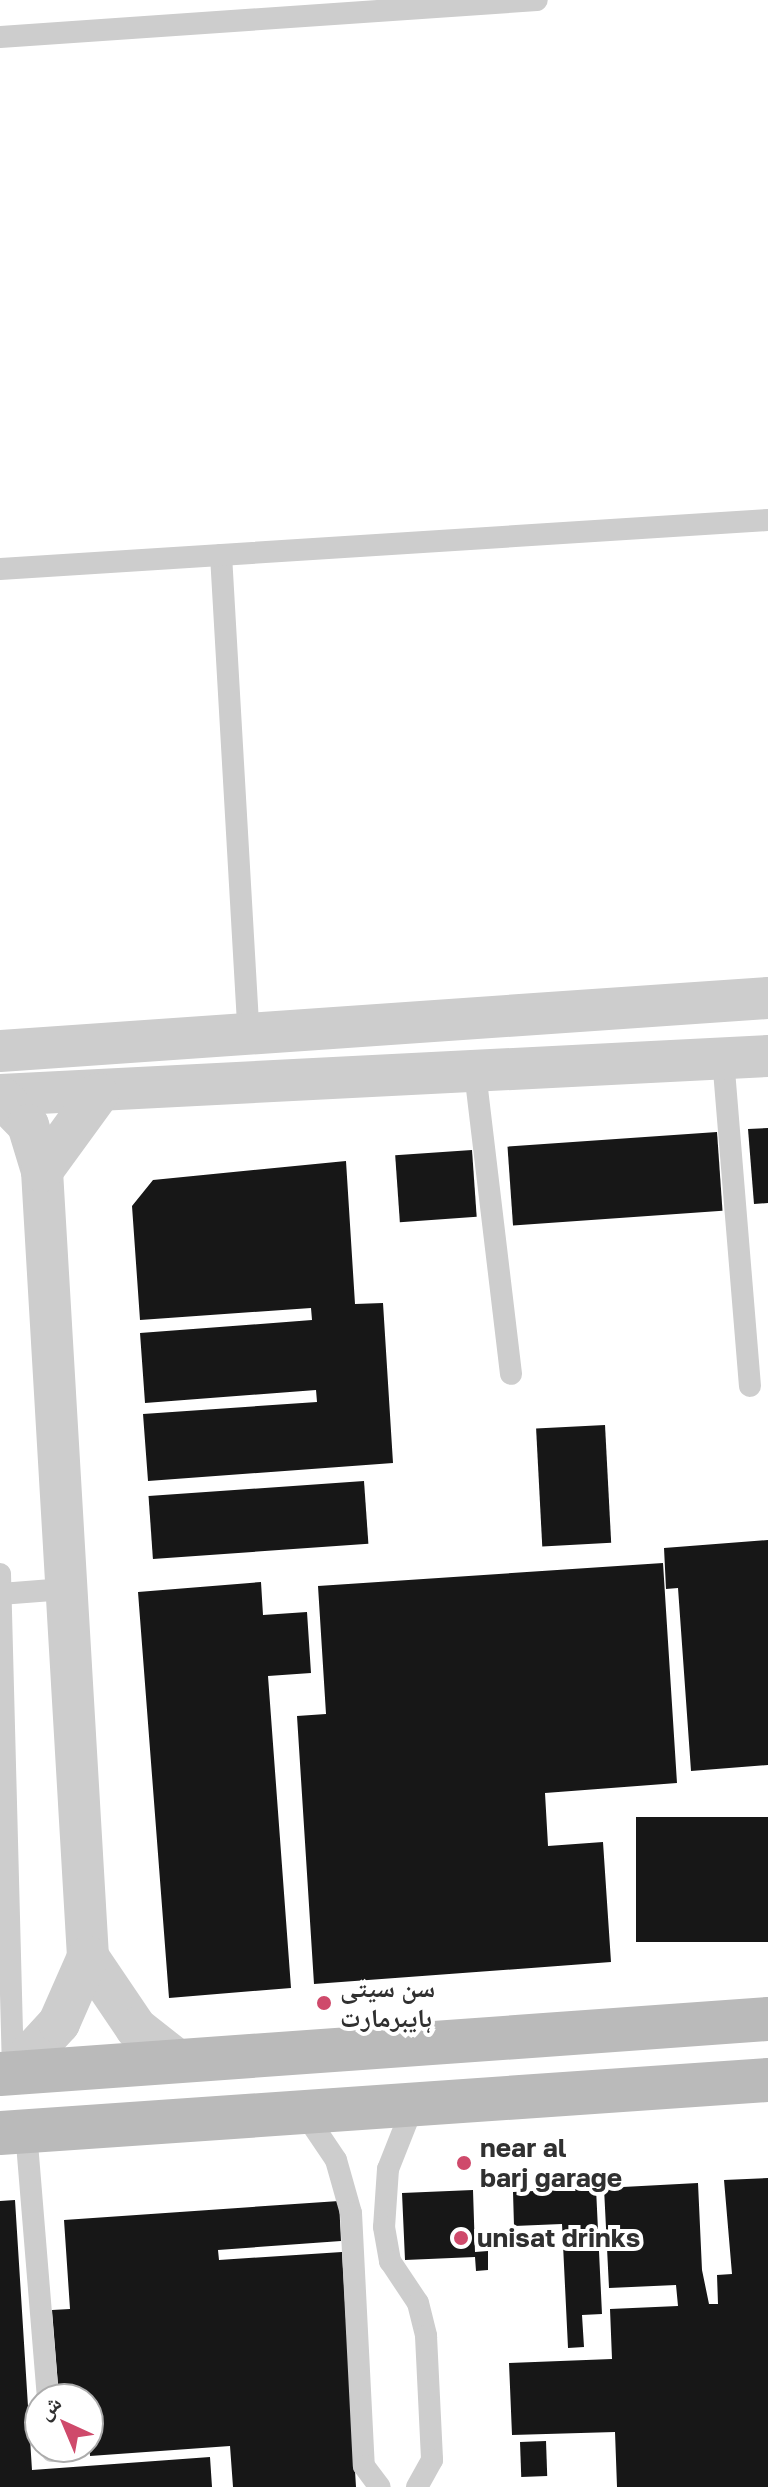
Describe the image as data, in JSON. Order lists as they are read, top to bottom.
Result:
{
  "places": ["سن سیتی ہایبرمارت", "near al barj garage", "unisat drinks"],
  "north": "top left"
}
